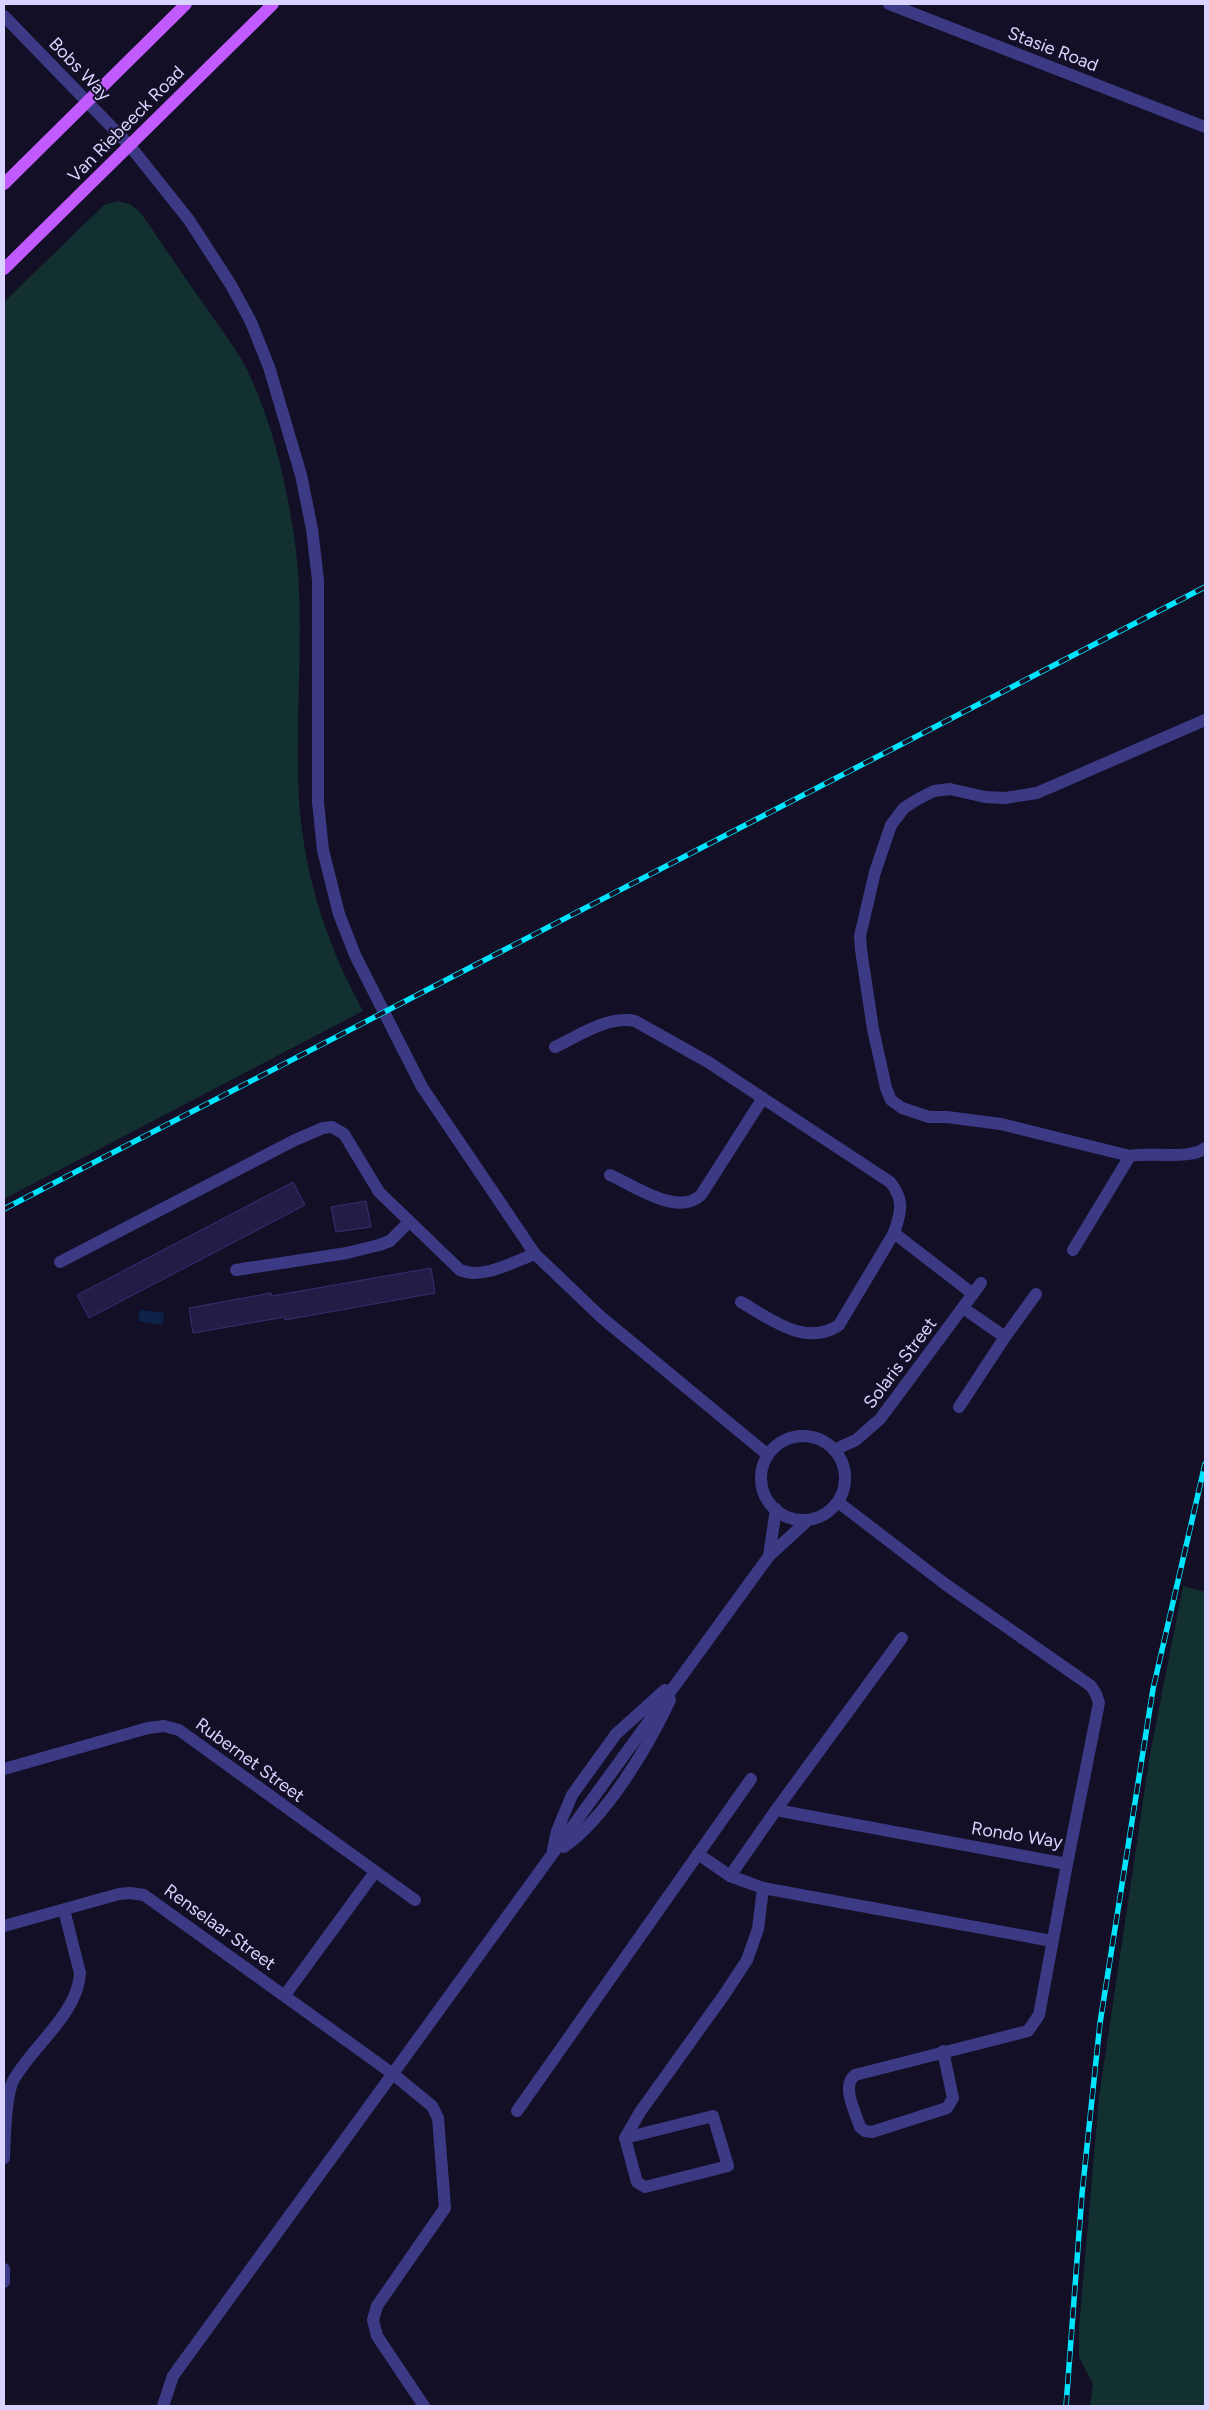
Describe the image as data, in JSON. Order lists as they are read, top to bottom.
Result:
{
  "streets": {
    "main road": ["Van Riebeeck Road"],
    "street": [
      "Stasie Road",
      "Bobs Way",
      "Solaris Street",
      "Rubernet Street",
      "Rondo Way",
      "Renselaar Street"
    ]
  },
  "crossings": [
    ["Bobs Way", "Van Riebeeck Road"],
    ["Bobs Way", "Solaris Street"],
    ["Bobs Way", "Rondo Way"],
    ["Solaris Street", "Rondo Way"]
  ]
}
